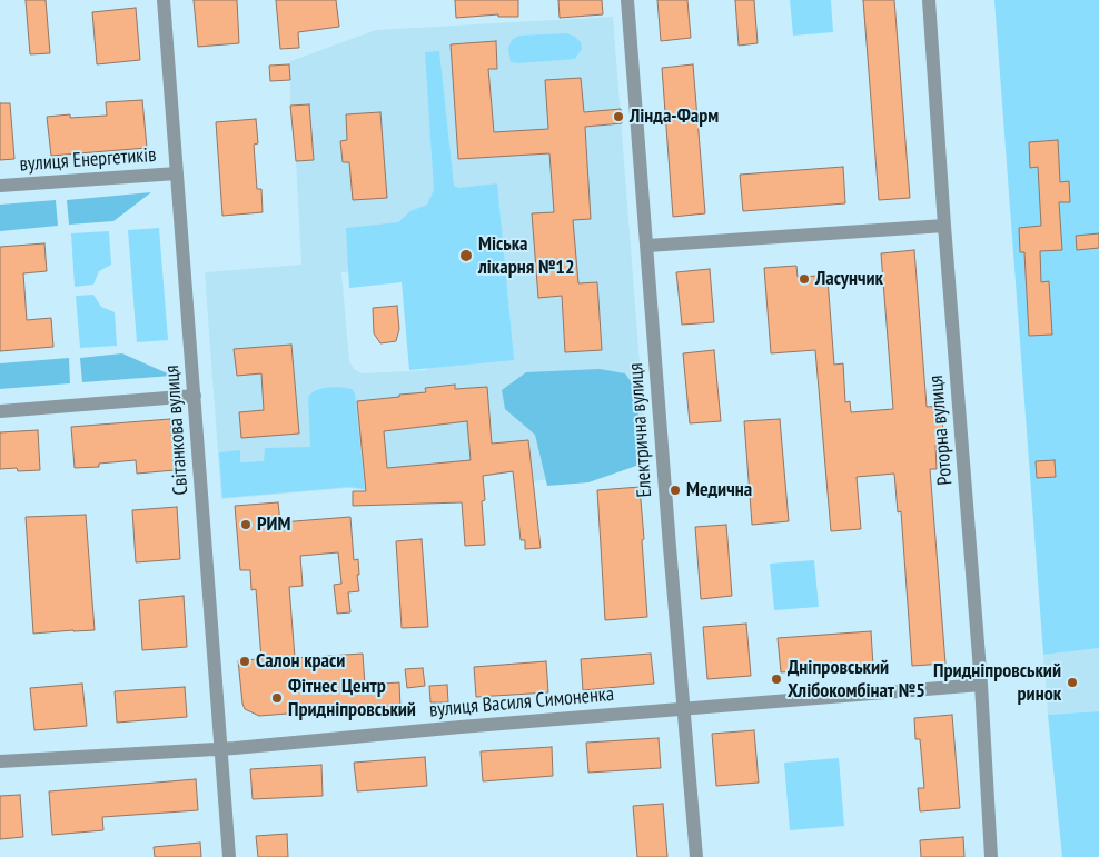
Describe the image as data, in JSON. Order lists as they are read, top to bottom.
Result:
{
  "streets": {
    "street": [
      "вулиця Енергетиків",
      "Світанкова вулиця",
      "Електрична вулиця",
      "Роторна вулиця",
      "вулиця Василя Симоненка"
    ]
  },
  "crossings": [
    ["вулиця Енергетиків", "Світанкова вулиця"],
    ["Світанкова вулиця", "вулиця Василя Симоненка"],
    ["Електрична вулиця", "вулиця Василя Симоненка"],
    ["Роторна вулиця", "вулиця Василя Симоненка"]
  ],
  "places": [
    "Лінда-Фарм",
    "Міська лікарня №12",
    "Ласунчик",
    "Медична",
    "РИМ",
    "Салон краси",
    "Дніпровський Хлібокомбінат №5",
    "Придніпровський ринок",
    "Фітнес Центр Придніпровський"
  ]
}
